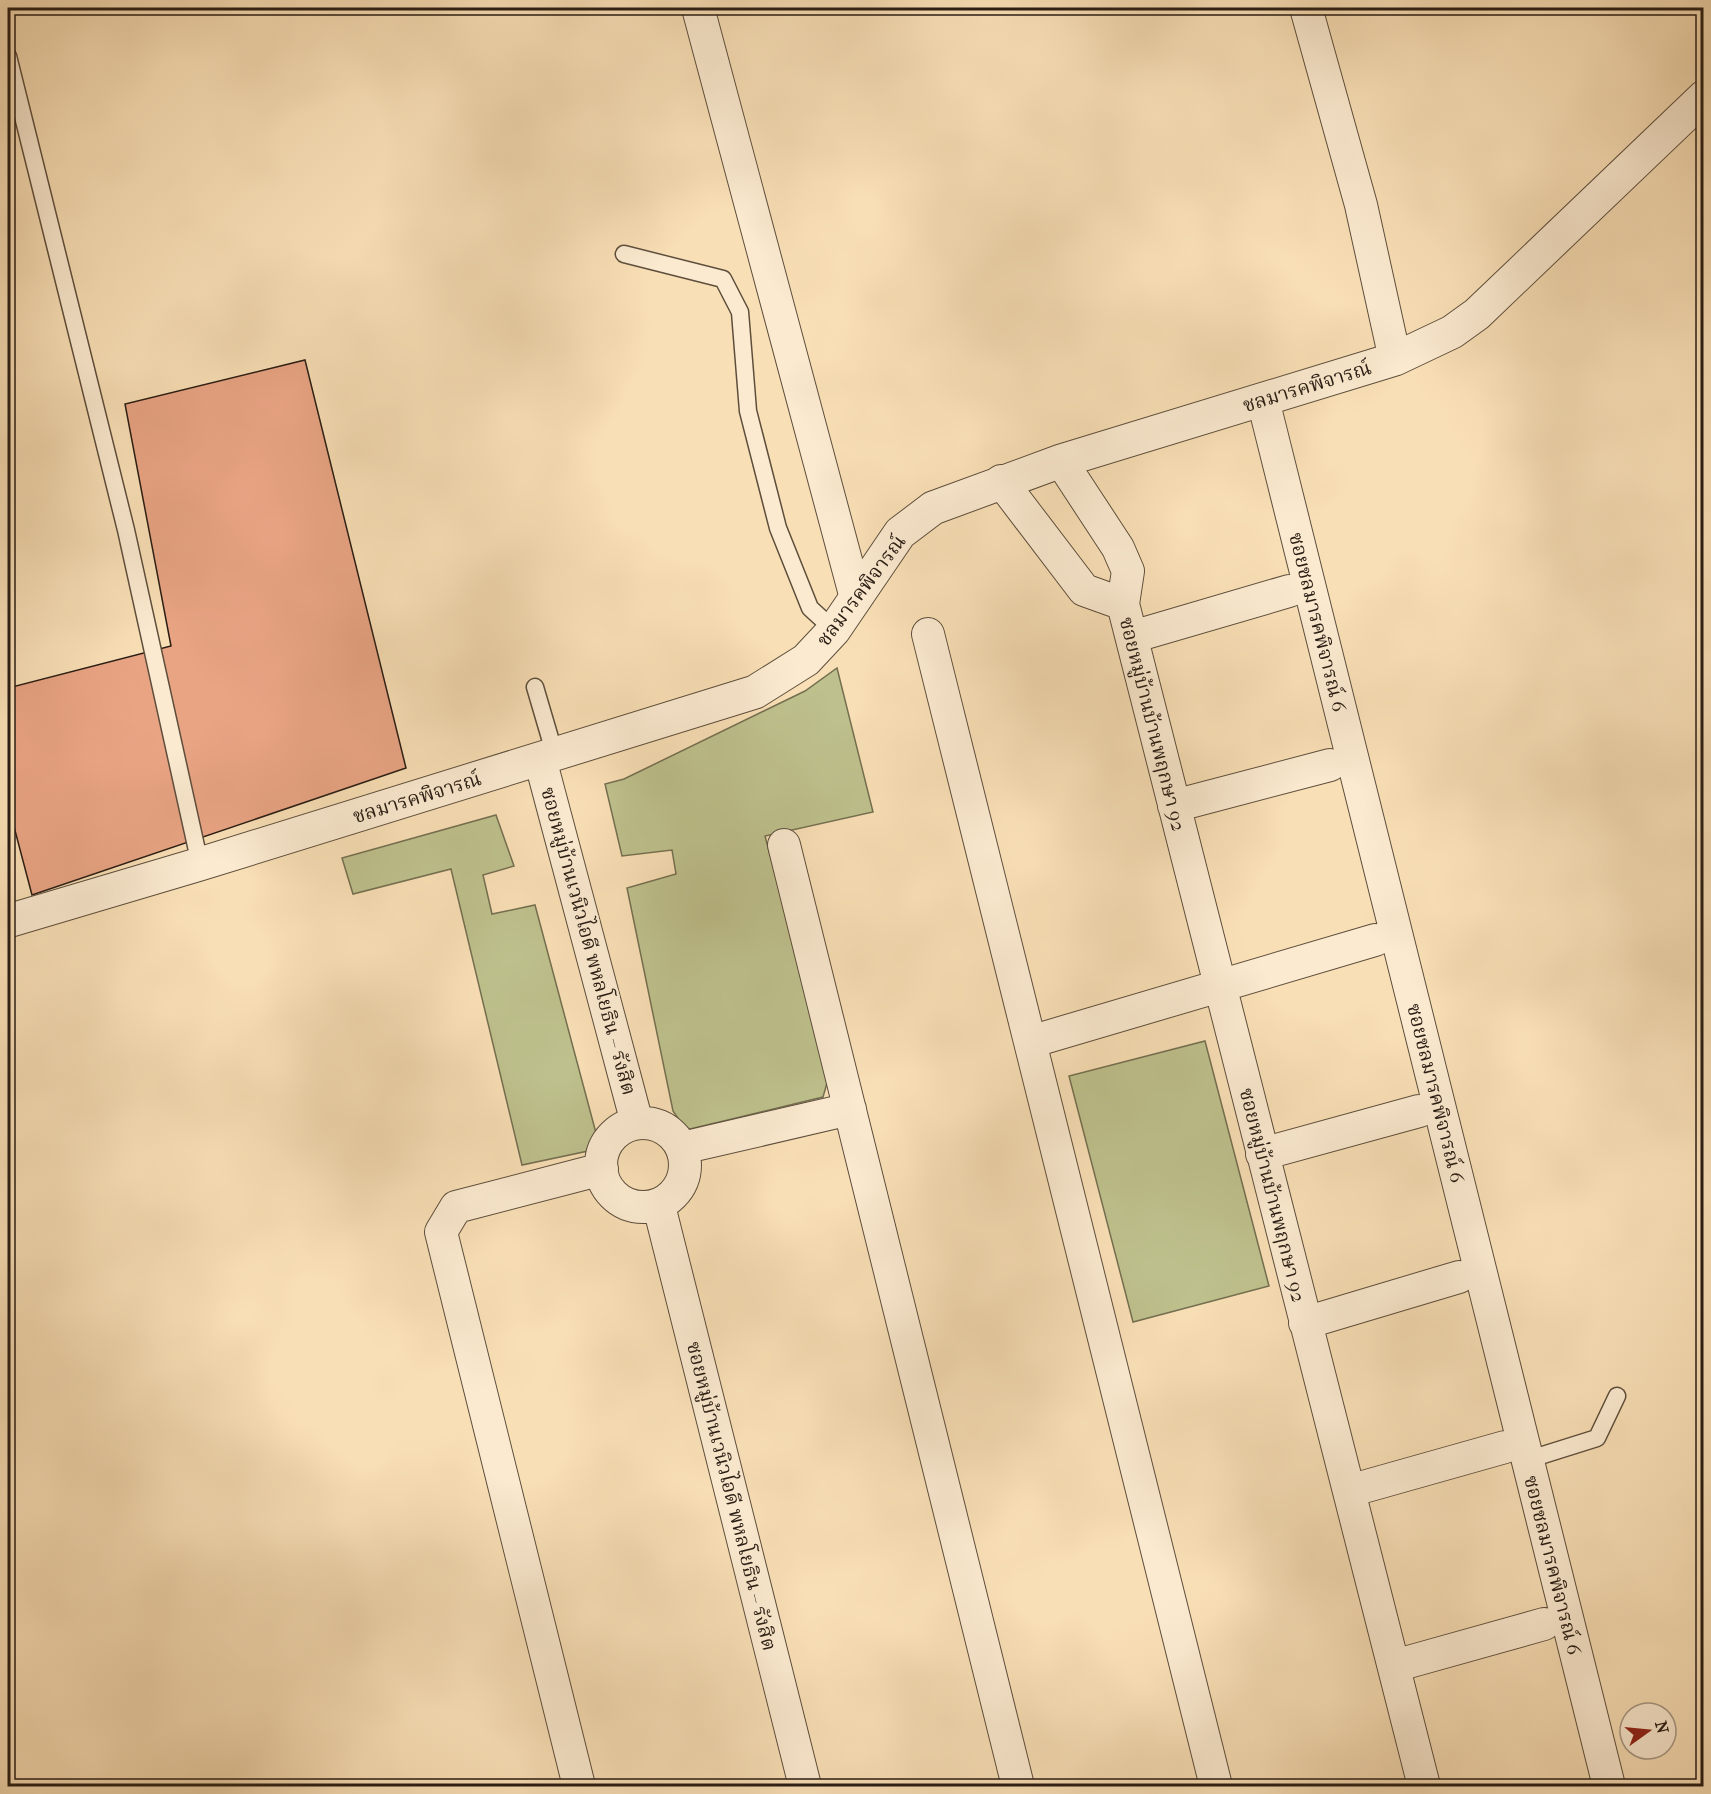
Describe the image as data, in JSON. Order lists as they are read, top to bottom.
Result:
{
  "streets": {
    "street": [
      "ชลมารคพิจารณ์",
      "ซอยชลมารคพิจารณ์ 6",
      "ซอยหมู่บ้านบ้านพฤกษา 92",
      "ซอยหมู่บ้านเวนิวไอดี พหลโยธิน – รังสิต"
    ]
  },
  "crossings": [
    ["ชลมารคพิจารณ์", "ซอยชลมารคพิจารณ์ 6"],
    ["ชลมารคพิจารณ์", "ซอยหมู่บ้านบ้านพฤกษา 92"],
    ["ชลมารคพิจารณ์", "ซอยหมู่บ้านเวนิวไอดี พหลโยธิน – รังสิต"]
  ],
  "north": "right"
}
